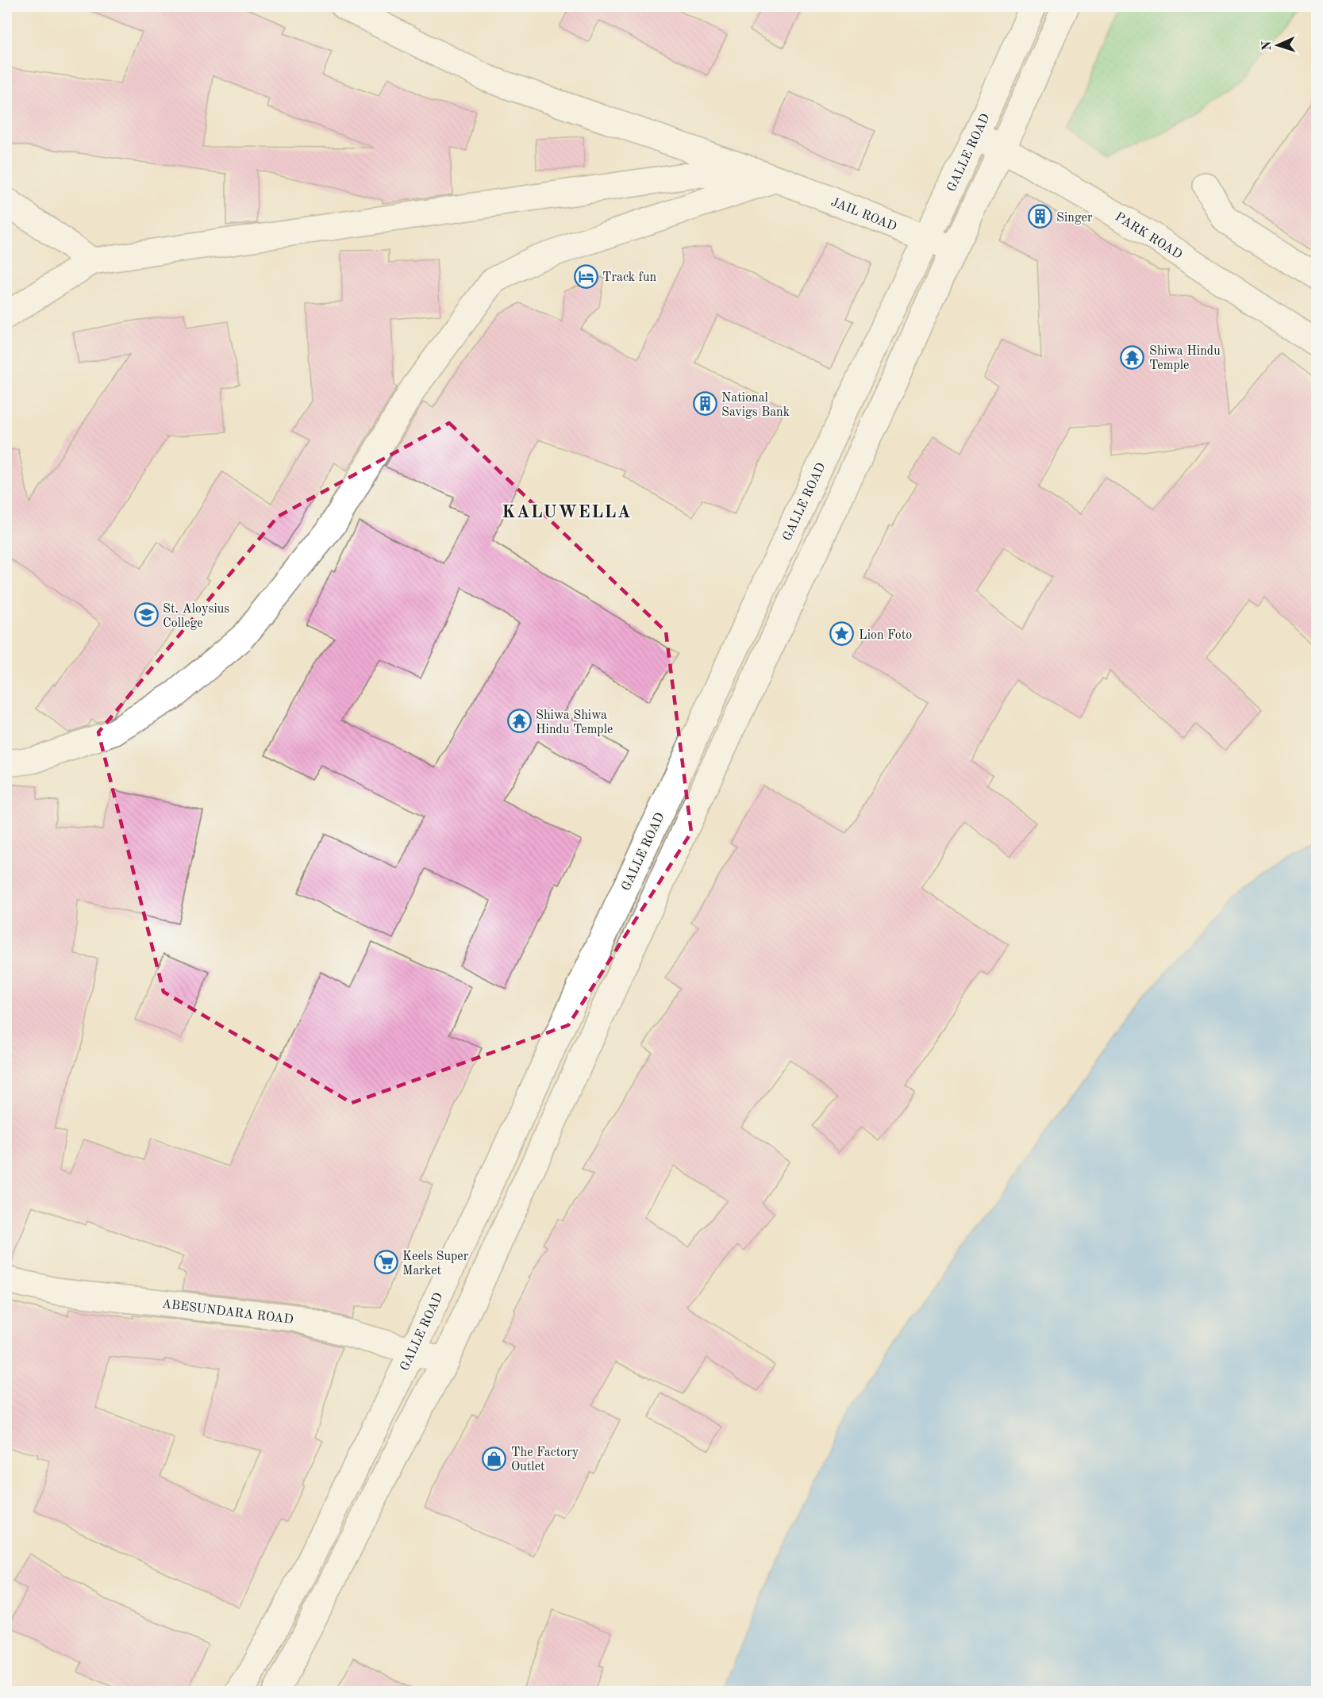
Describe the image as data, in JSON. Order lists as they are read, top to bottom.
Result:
{
  "streets": {
    "main road": [
      "GALLE ROAD",
      "JAIL ROAD",
      "PARK ROAD",
      "ABESUNDARA ROAD"
    ]
  },
  "crossings": [
    ["GALLE ROAD", "JAIL ROAD"],
    ["GALLE ROAD", "PARK ROAD"],
    ["GALLE ROAD", "ABESUNDARA ROAD"]
  ],
  "districts": ["KALUWELLA"],
  "places": {
    "building": ["Singer", "National Savigs Bank"],
    "hotel": ["Track fun"],
    "temple": ["Shiwa Hindu Temple", "Shiwa Shiwa Hindu Temple"],
    "school or university": ["St. Aloysius College"],
    "place": ["Lion Foto"],
    "supermarket": ["Keels Super Market"],
    "shop": ["The Factory Outlet"]
  },
  "north": "left"
}
